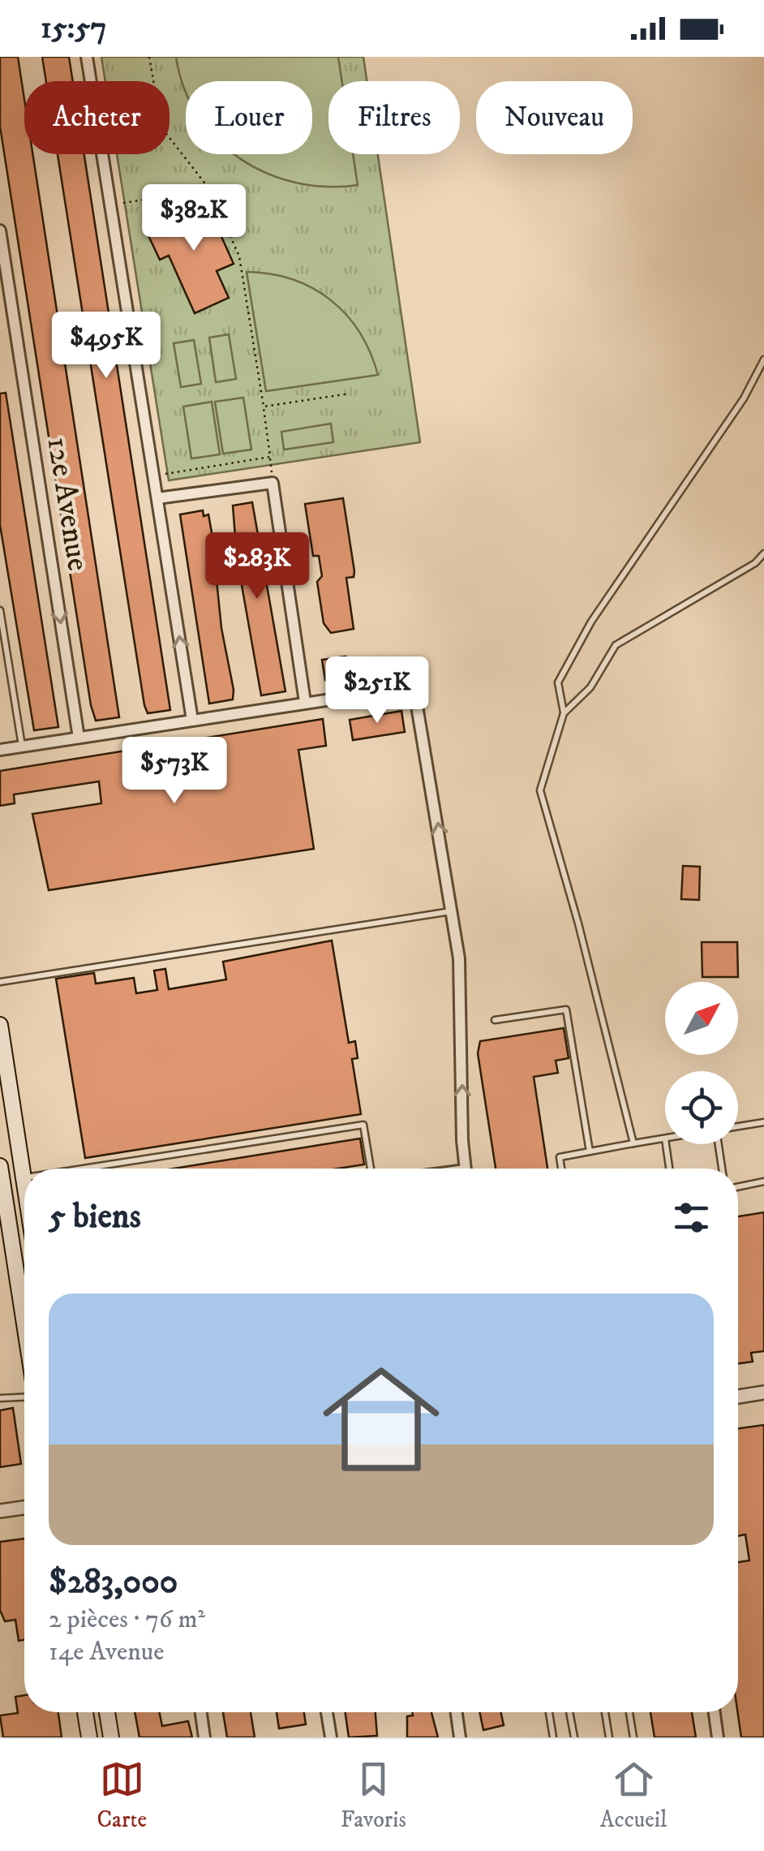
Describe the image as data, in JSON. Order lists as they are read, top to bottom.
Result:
{
  "streets": {
    "street": ["12e Avenue"]
  },
  "one_way": ["12e Avenue"],
  "north": "top right",
  "page": {
    "status": "15:57",
    "chip": [
      "Acheter",
      "Louer",
      "Filtres",
      "Nouveau"
    ],
    "price": [
      "$382K",
      "$495K",
      "$283K",
      "$251K",
      "$573K"
    ],
    "heading": "5 biens",
    "list": [
      {
        "name": "$283,000",
        "note": "2 pièces · 76 m² · 14e Avenue"
      }
    ],
    "tabs": ["Carte", "Favoris", "Accueil"]
  }
}
